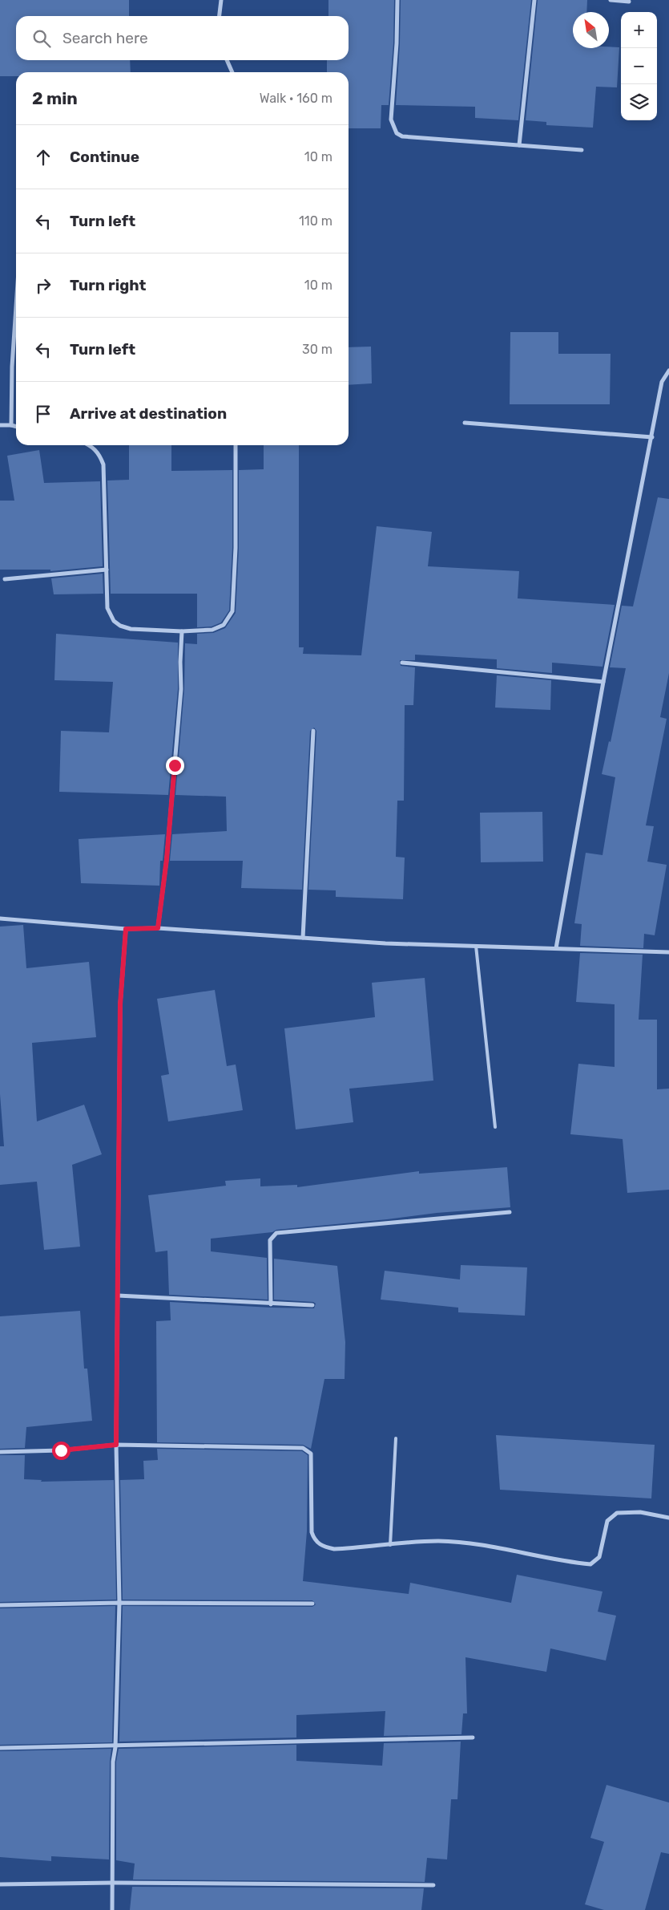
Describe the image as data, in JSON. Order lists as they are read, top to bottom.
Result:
{
  "north": "top left",
  "page": {
    "map_buttons": ["+", "−"],
    "search": "Search here",
    "heading": ["2 min", "Walk · 160 m"],
    "list": [
      ["Continue", "10 m"],
      ["Turn left", "110 m"],
      ["Turn right", "10 m"],
      ["Turn left", "30 m"],
      "Arrive at destination"
    ]
  }
}
